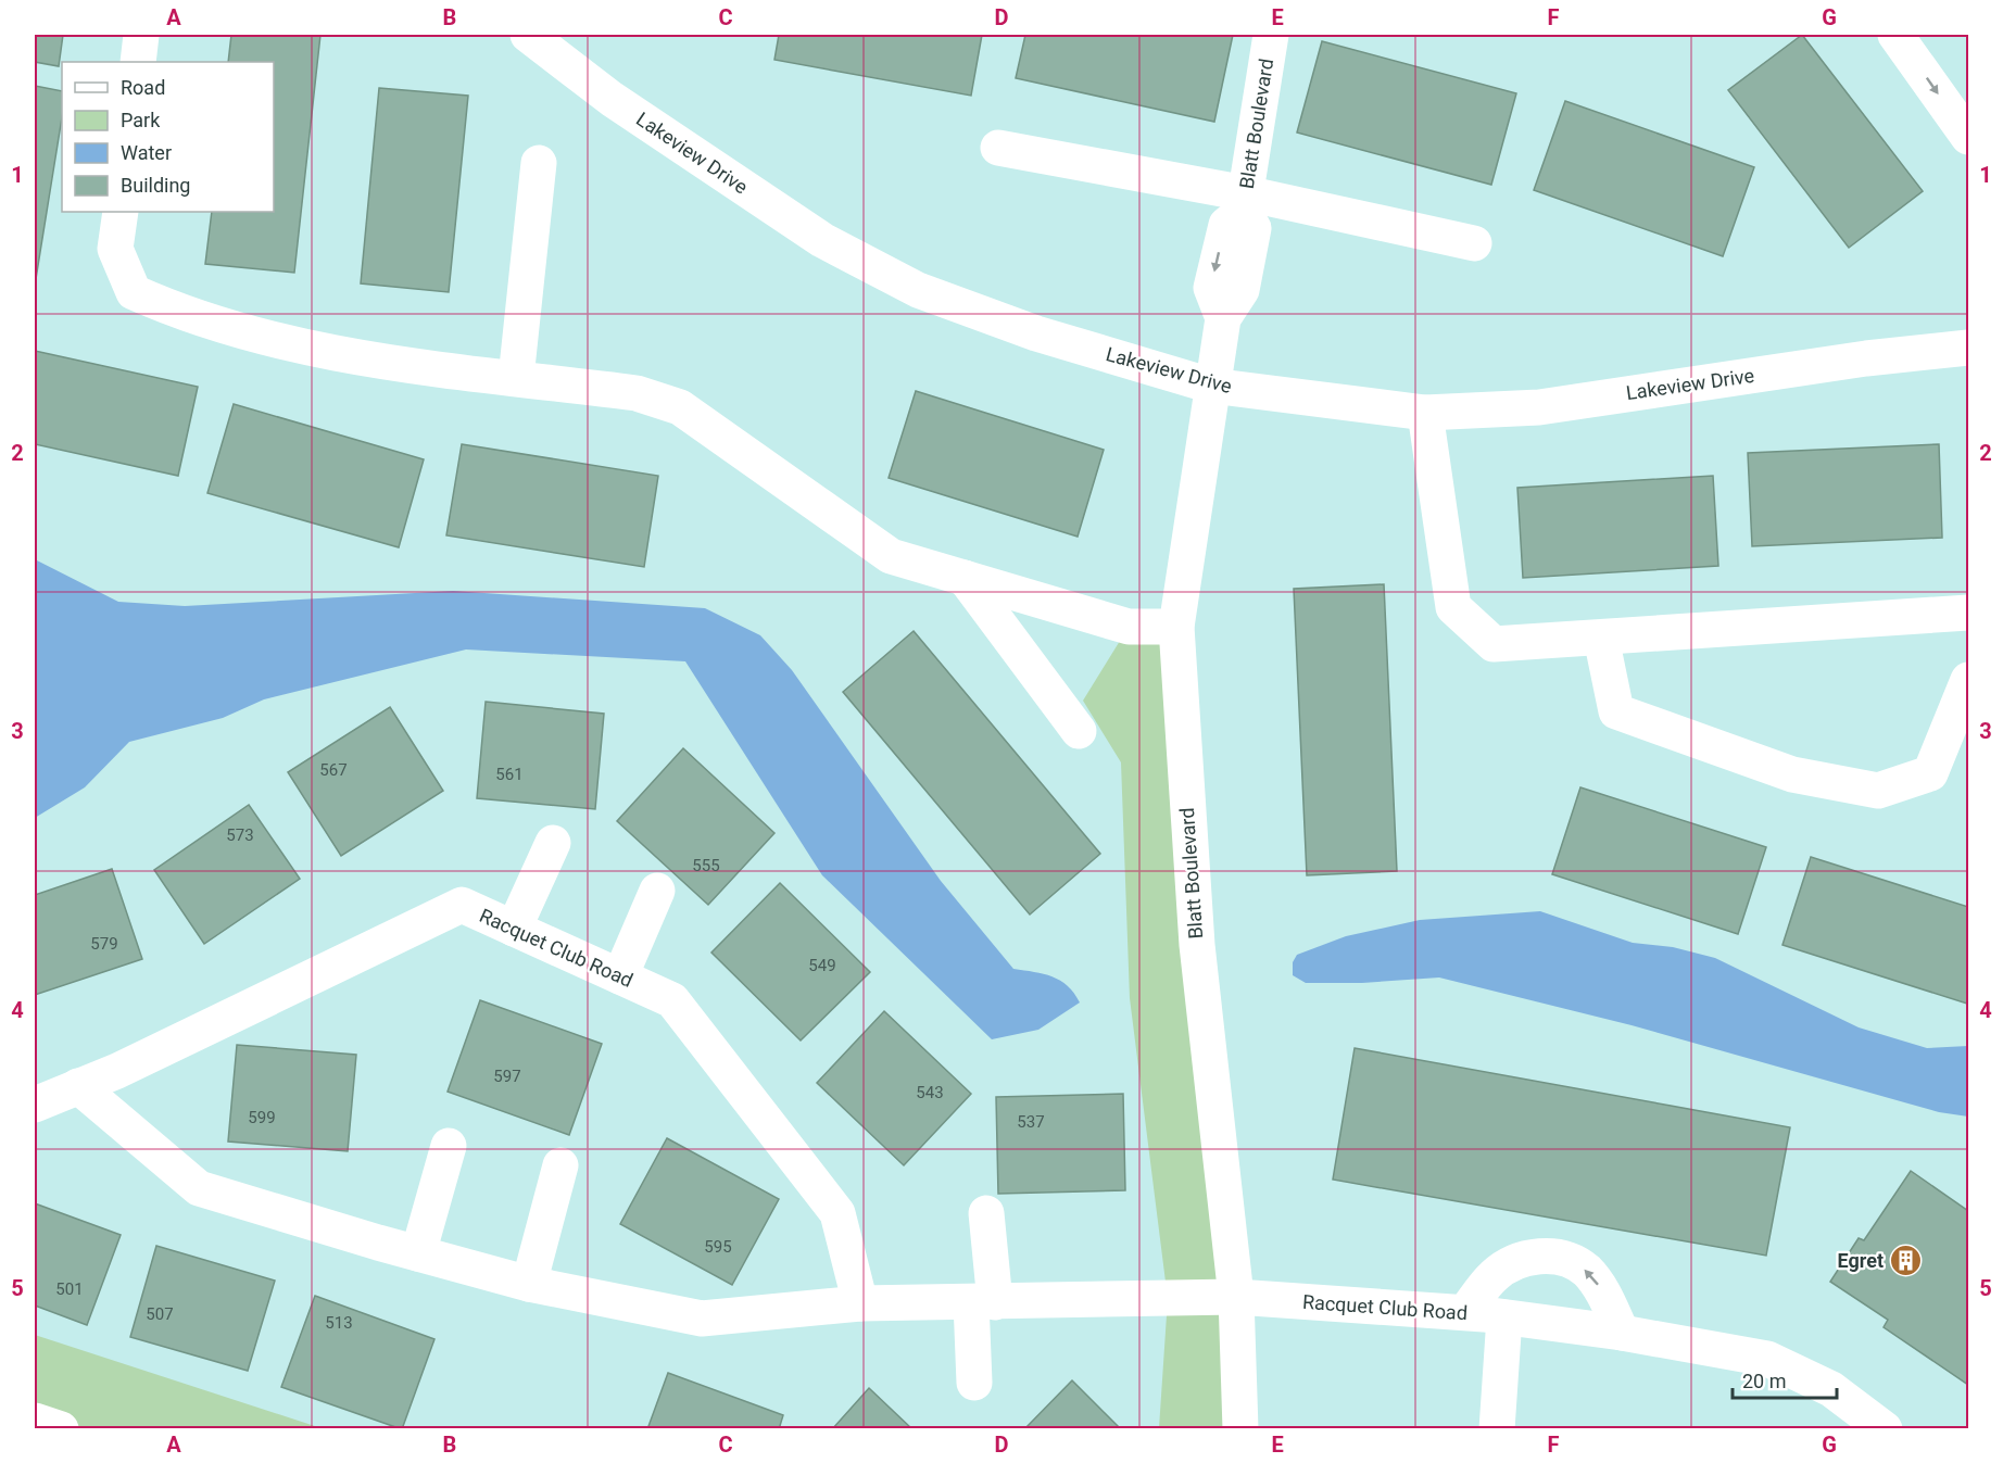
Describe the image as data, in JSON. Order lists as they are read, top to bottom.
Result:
{
  "streets": {
    "street": ["Blatt Boulevard", "Lakeview Drive", "Racquet Club Road"]
  },
  "crossings": [
    ["Blatt Boulevard", "Lakeview Drive"],
    ["Blatt Boulevard", "Racquet Club Road"]
  ],
  "places": {
    "building": ["Egret"]
  },
  "house_numbers": [
    "567",
    "561",
    "573",
    "555",
    "579",
    "549",
    "597",
    "543",
    "599",
    "537",
    "595",
    "501",
    "507",
    "513"
  ],
  "legend": [
    "Road",
    "Park",
    "Water",
    "Building"
  ],
  "scale_bar": "20 m",
  "grid": {
    "columns": [
      "A",
      "B",
      "C",
      "D",
      "E",
      "F",
      "G"
    ],
    "rows": [
      "1",
      "2",
      "3",
      "4",
      "5"
    ]
  }
}
